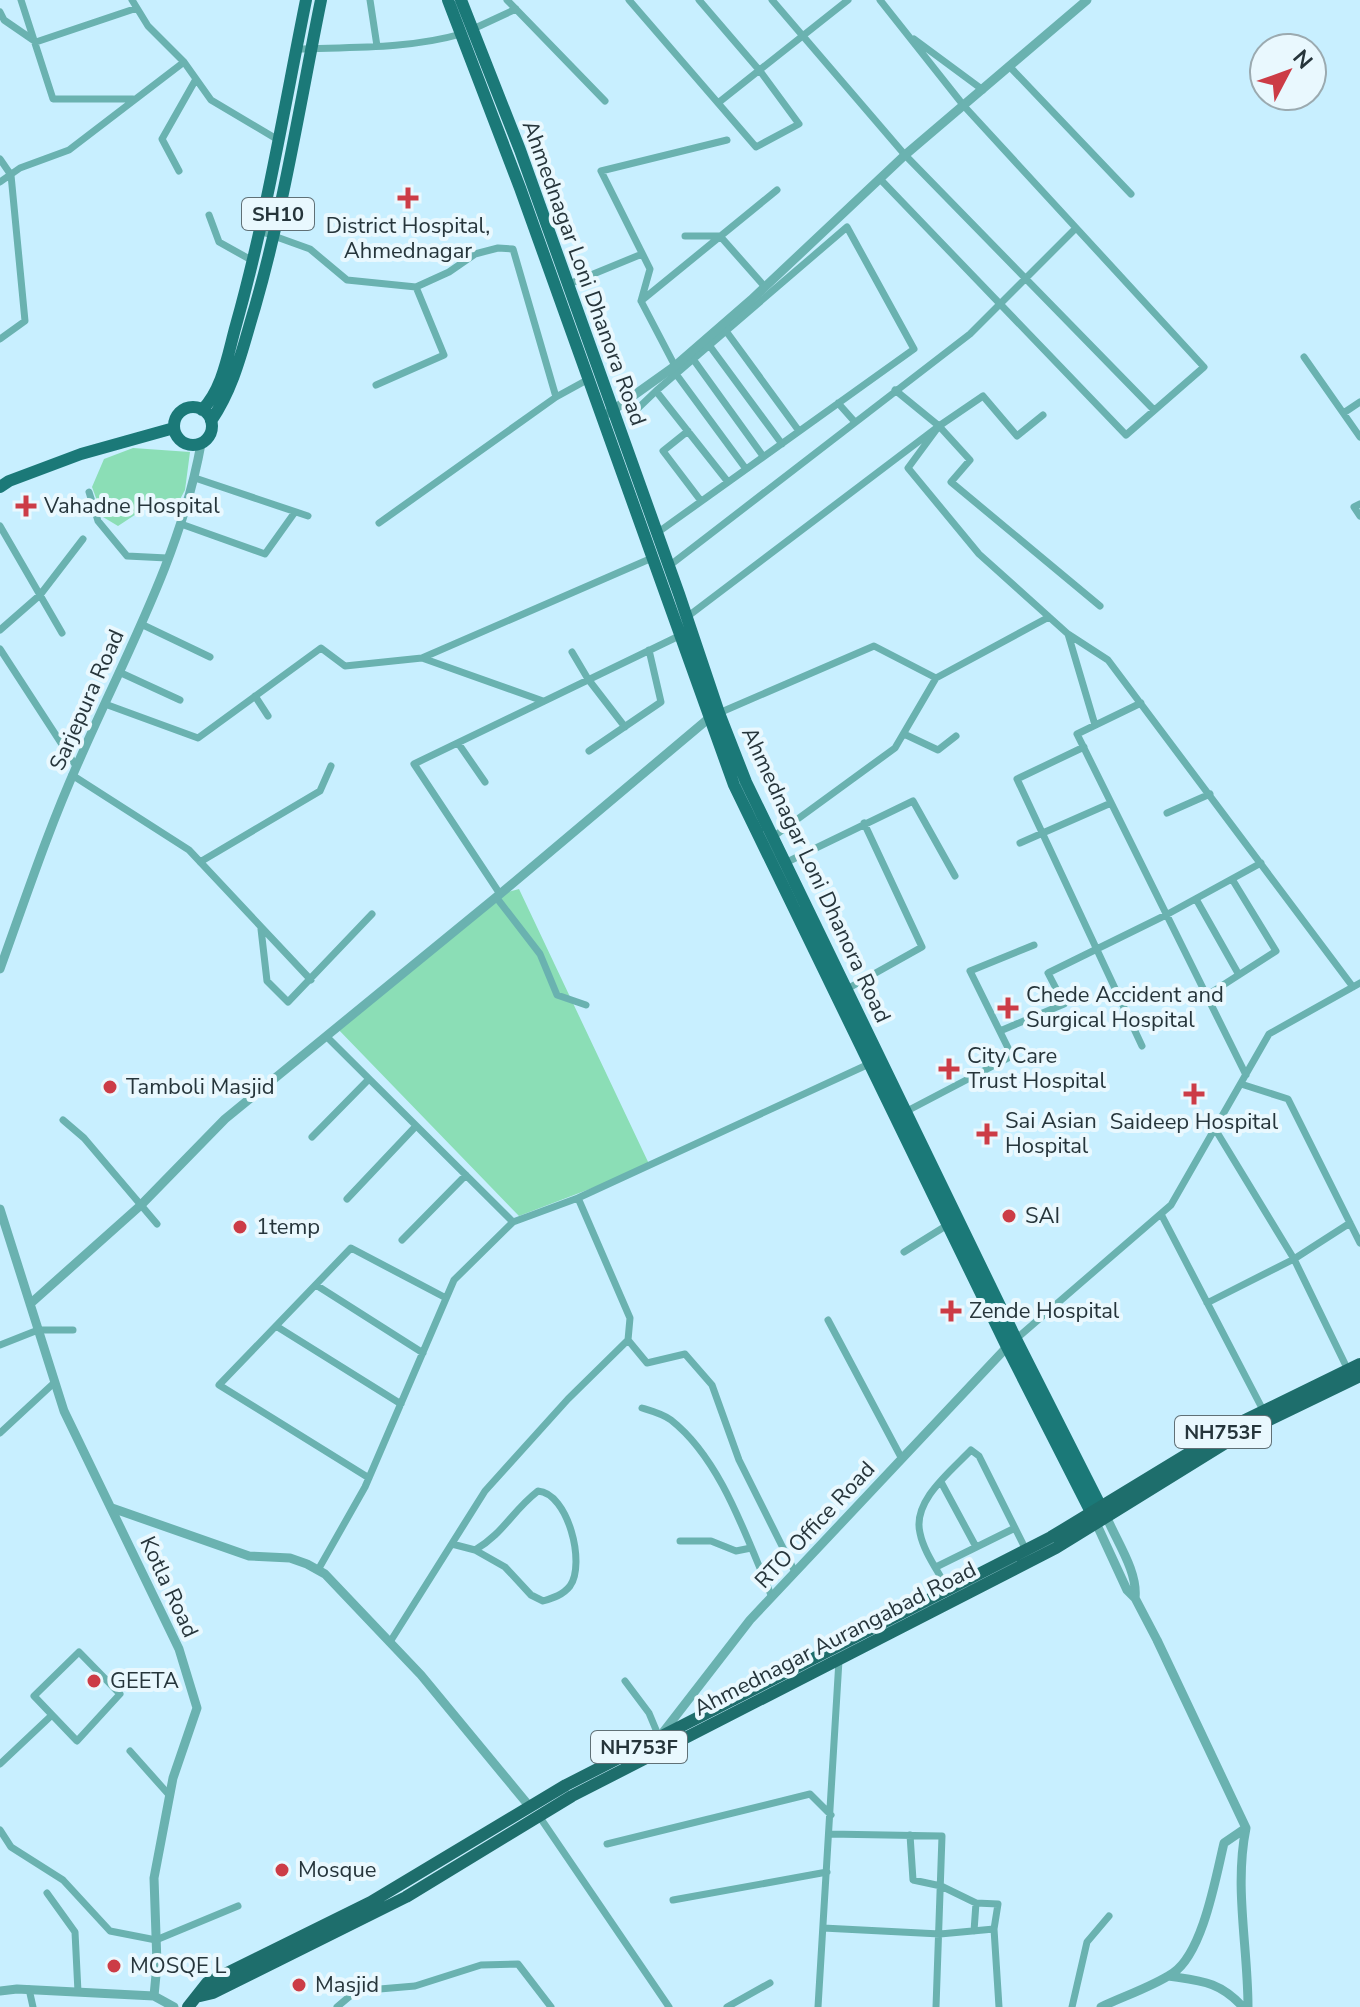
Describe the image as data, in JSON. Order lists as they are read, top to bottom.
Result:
{
  "streets": {
    "highway": ["NH753F", "Ahmednagar Aurangabad Road"],
    "main road": ["SH10", "Ahmednagar Loni Dhanora Road"],
    "street": ["Sarjepura Road", "RTO Office Road", "Kotla Road"]
  },
  "crossings": [
    ["SH10", "Sarjepura Road"],
    ["Ahmednagar Loni Dhanora Road", "NH753F"],
    ["Ahmednagar Loni Dhanora Road", "RTO Office Road"],
    ["Ahmednagar Loni Dhanora Road", "Ahmednagar Aurangabad Road"],
    ["NH753F", "RTO Office Road"],
    ["NH753F", "Ahmednagar Aurangabad Road"]
  ],
  "places": {
    "health": [
      "District Hospital, Ahmednagar",
      "Vahadne Hospital",
      "Chede Accident and Surgical Hospital",
      "City Care Trust Hospital",
      "Saideep Hospital",
      "Sai Asian Hospital",
      "Zende Hospital"
    ],
    "other": [
      "Tamboli Masjid",
      "SAI",
      "1temp",
      "GEETA",
      "Mosque",
      "MOSQE L",
      "Masjid"
    ]
  },
  "north": "top right"
}
